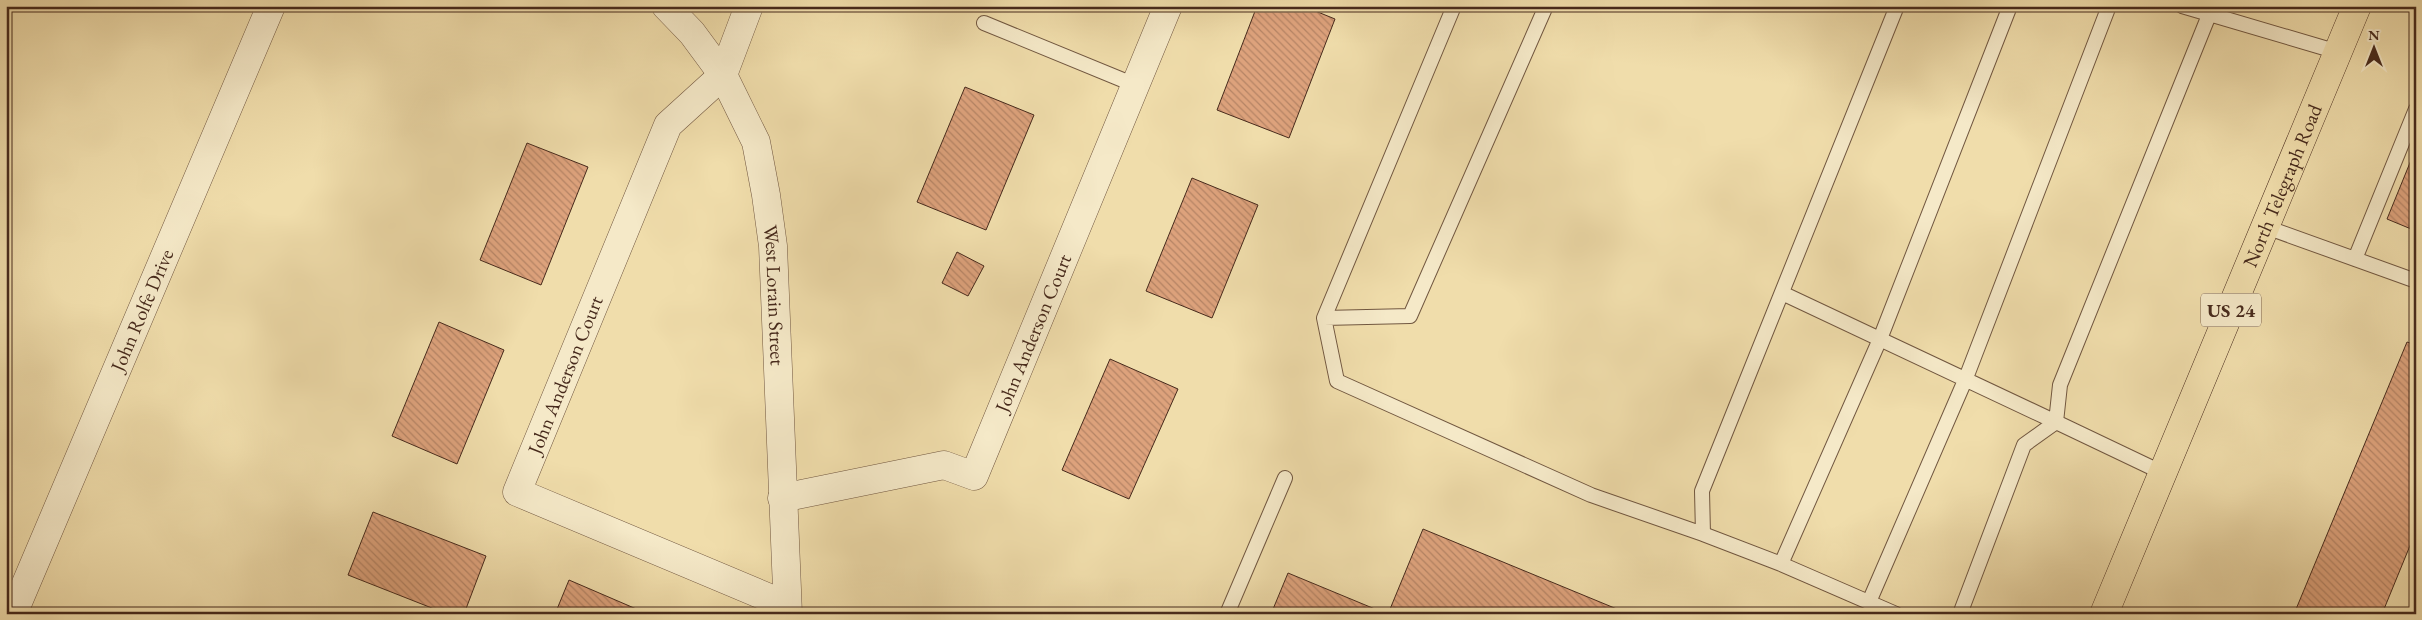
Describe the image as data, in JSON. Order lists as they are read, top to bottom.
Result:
{
  "streets": {
    "main road": ["North Telegraph Road", "US 24"],
    "street": ["West Lorain Street", "John Rolfe Drive", "John Anderson Court"]
  },
  "crossings": [
    ["West Lorain Street", "John Anderson Court"]
  ],
  "north": "top"
}
